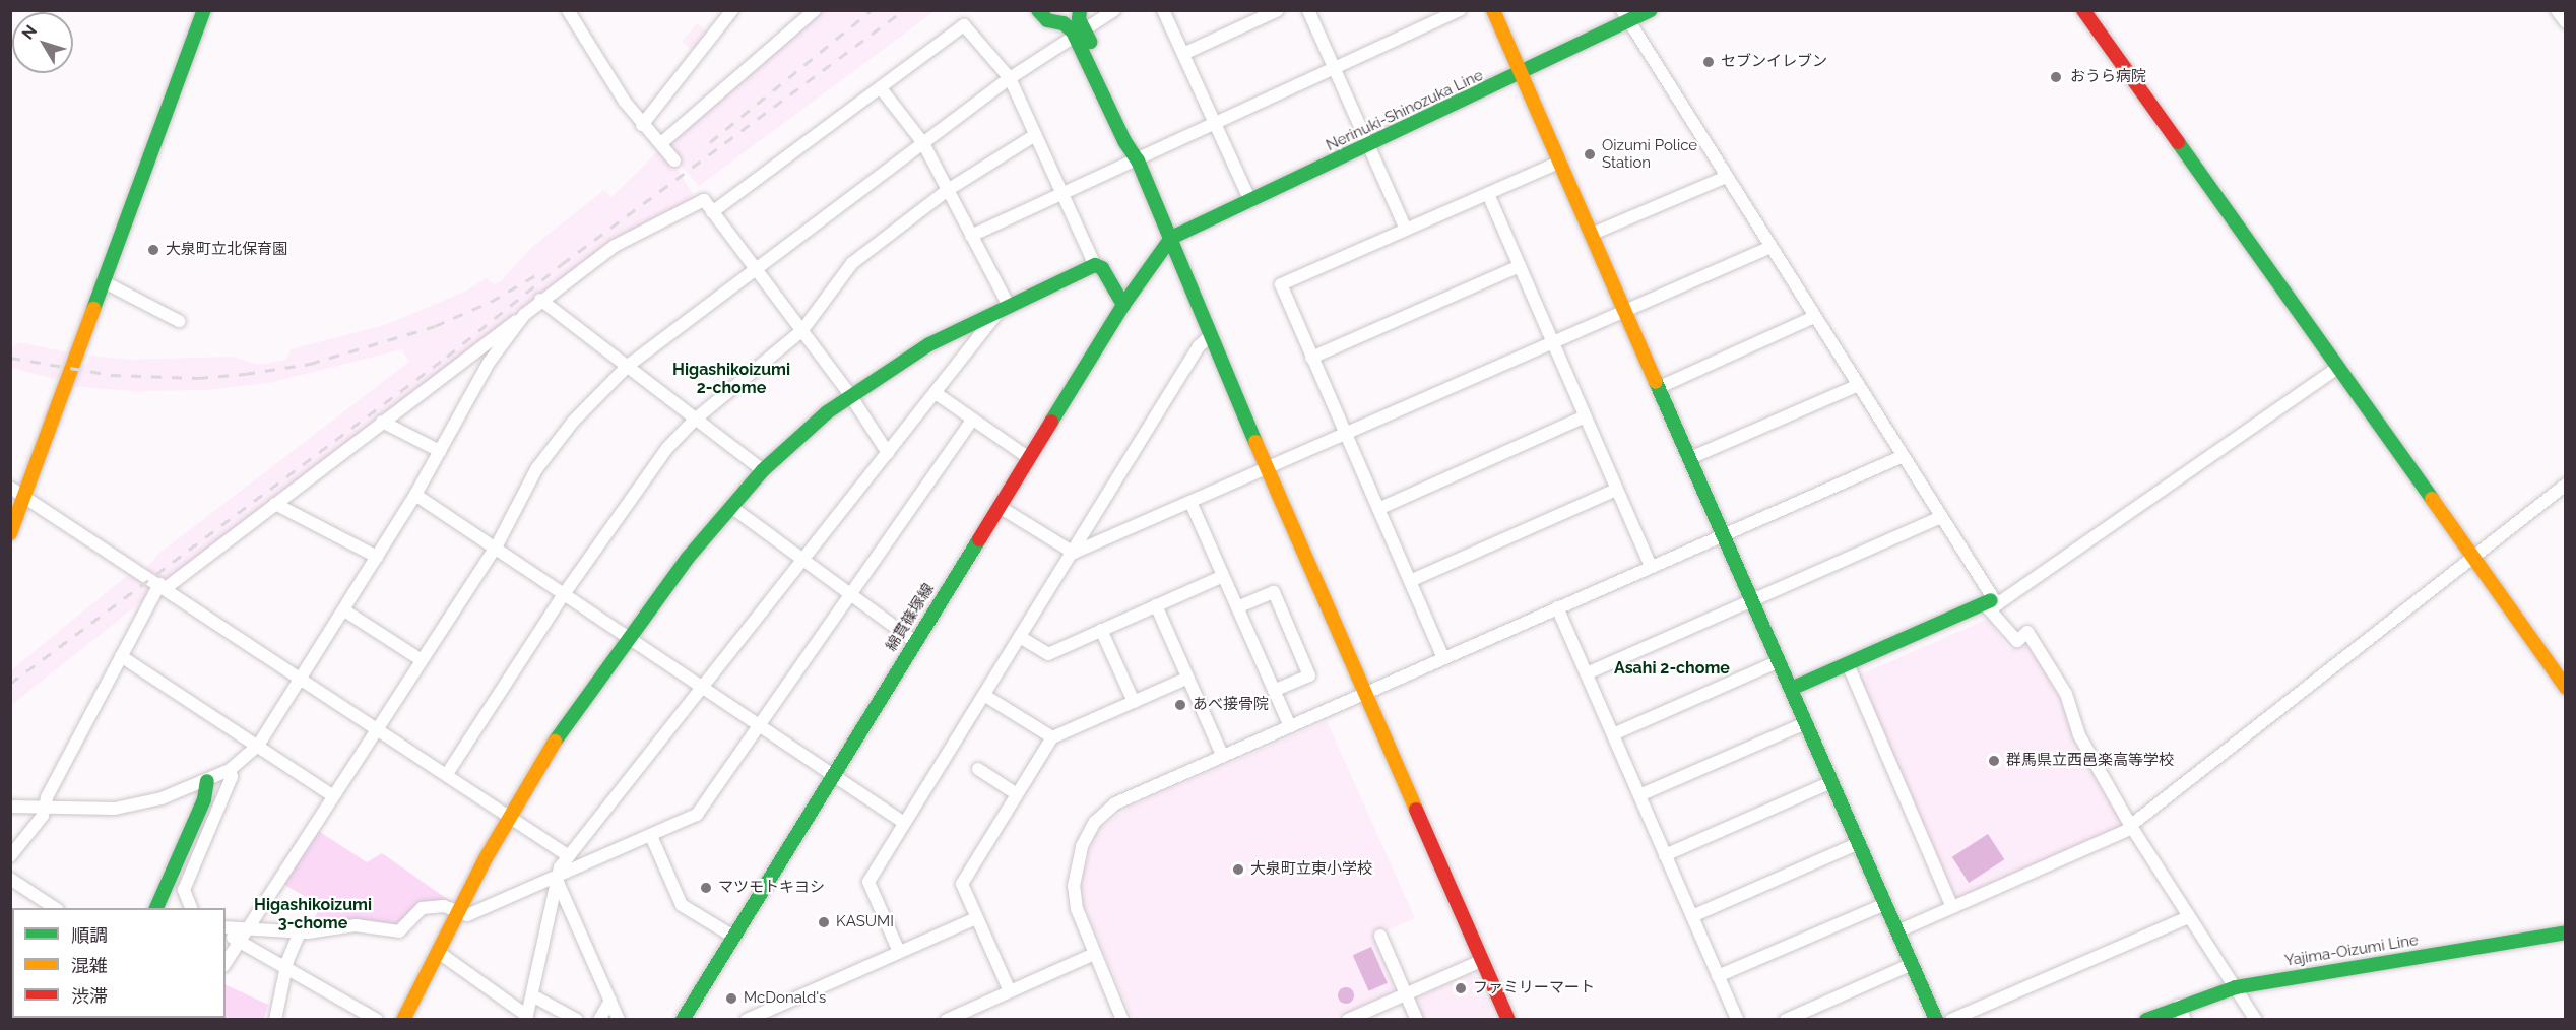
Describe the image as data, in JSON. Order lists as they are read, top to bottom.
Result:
{
  "streets": {
    "street": ["Nerinuki-Shinozuka Line", "綿貫篠塚線", "Yajima-Oizumi Line"]
  },
  "crossings": [
    ["Nerinuki-Shinozuka Line", "綿貫篠塚線"]
  ],
  "districts": ["Higashikoizumi 2-chome", "Asahi 2-chome", "Higashikoizumi 3-chome"],
  "places": [
    "セブンイレブン",
    "おうら病院",
    "Oizumi Police Station",
    "大泉町立北保育園",
    "あべ接骨院",
    "群馬県立西邑楽高等学校",
    "大泉町立東小学校",
    "マツモトキヨシ",
    "KASUMI",
    "ファミリーマート",
    "McDonald's"
  ],
  "legend": ["順調", "混雑", "渋滞"],
  "north": "top left"
}
